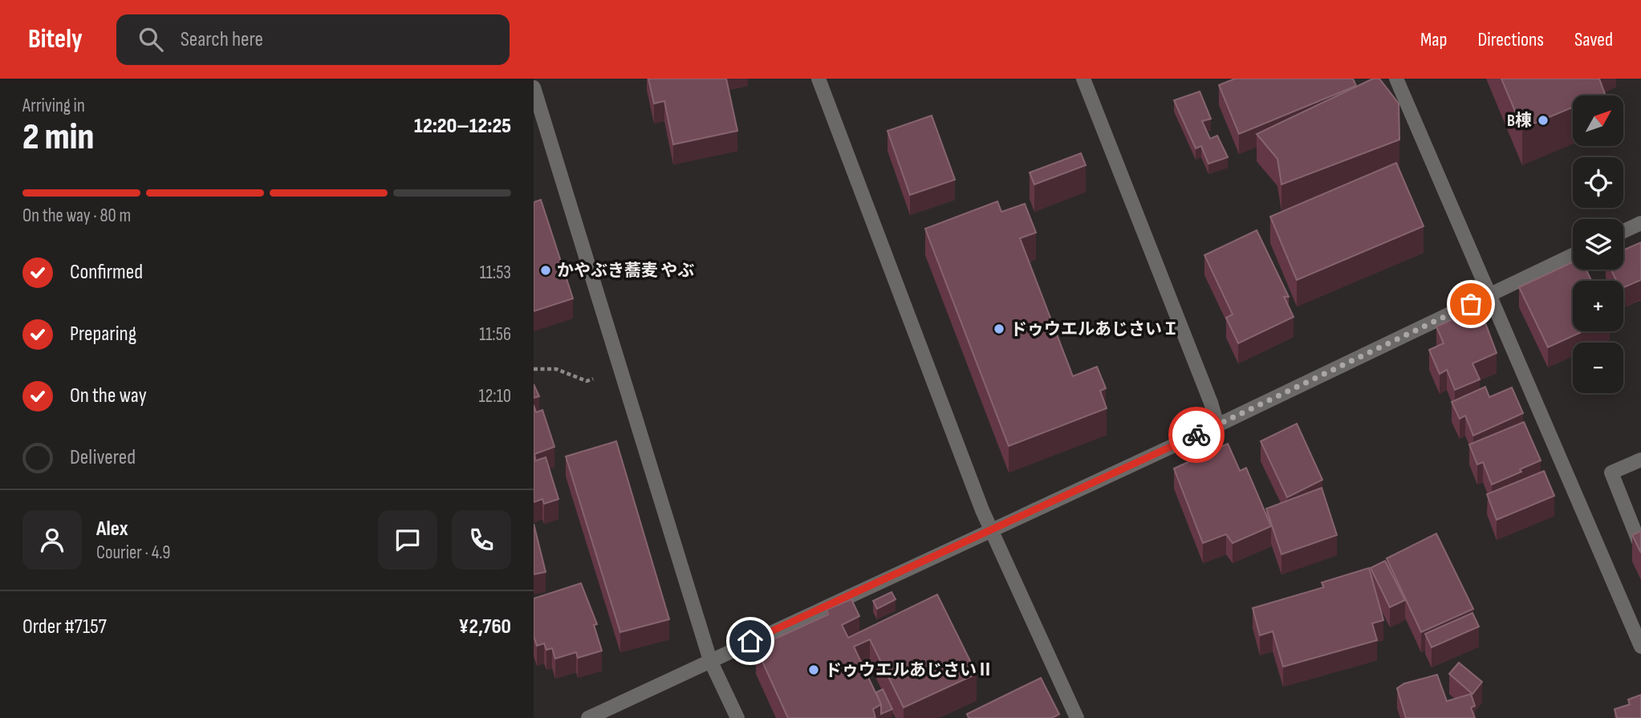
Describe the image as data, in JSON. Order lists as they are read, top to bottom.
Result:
{
  "places": [
    "B棟",
    "かやぶき蕎麦 やぶ",
    "ドゥウエルあじさいＩ",
    "ドゥウエルあじさいⅡ"
  ],
  "north": "top right",
  "page": {
    "header": "Bitely",
    "search": "Search here",
    "nav": ["Map", "Directions", "Saved"],
    "heading": ["2 min", "Arriving in", "12:20–12:25"],
    "panel": [
      "Alex",
      "Courier · 4.9",
      "Order #7157",
      "¥2,760"
    ],
    "map_buttons": ["+", "−"],
    "bar": "On the way · 80 m",
    "list": [
      ["Confirmed", "11:53"],
      ["Preparing", "11:56"],
      ["On the way", "12:10"],
      "Delivered"
    ]
  }
}
